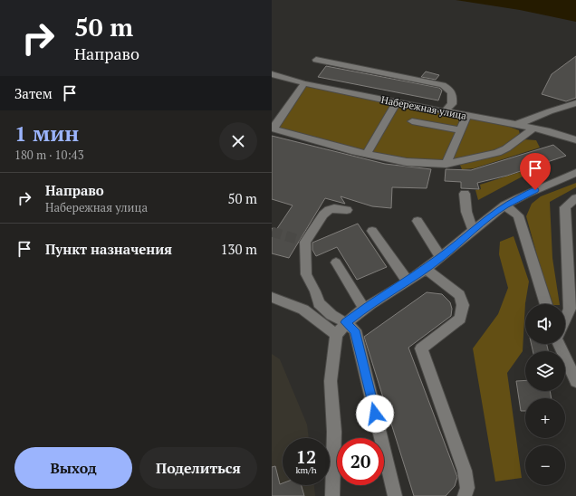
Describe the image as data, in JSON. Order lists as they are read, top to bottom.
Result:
{
  "streets": {
    "street": ["Набережная улица"]
  },
  "page": {
    "turn": ["50 m", "Направо"],
    "then": "Затем",
    "heading": ["1 мин", "180 m · 10:43"],
    "list": [
      {
        "name": "Направо",
        "note": "Набережная улица",
        "value": "50 m"
      },
      {
        "name": "Пункт назначения",
        "value": "130 m"
      }
    ],
    "map_buttons": ["+", "−"],
    "speed": "12 km/h",
    "limit": "20",
    "buttons": ["Выход", "Поделиться"]
  }
}
